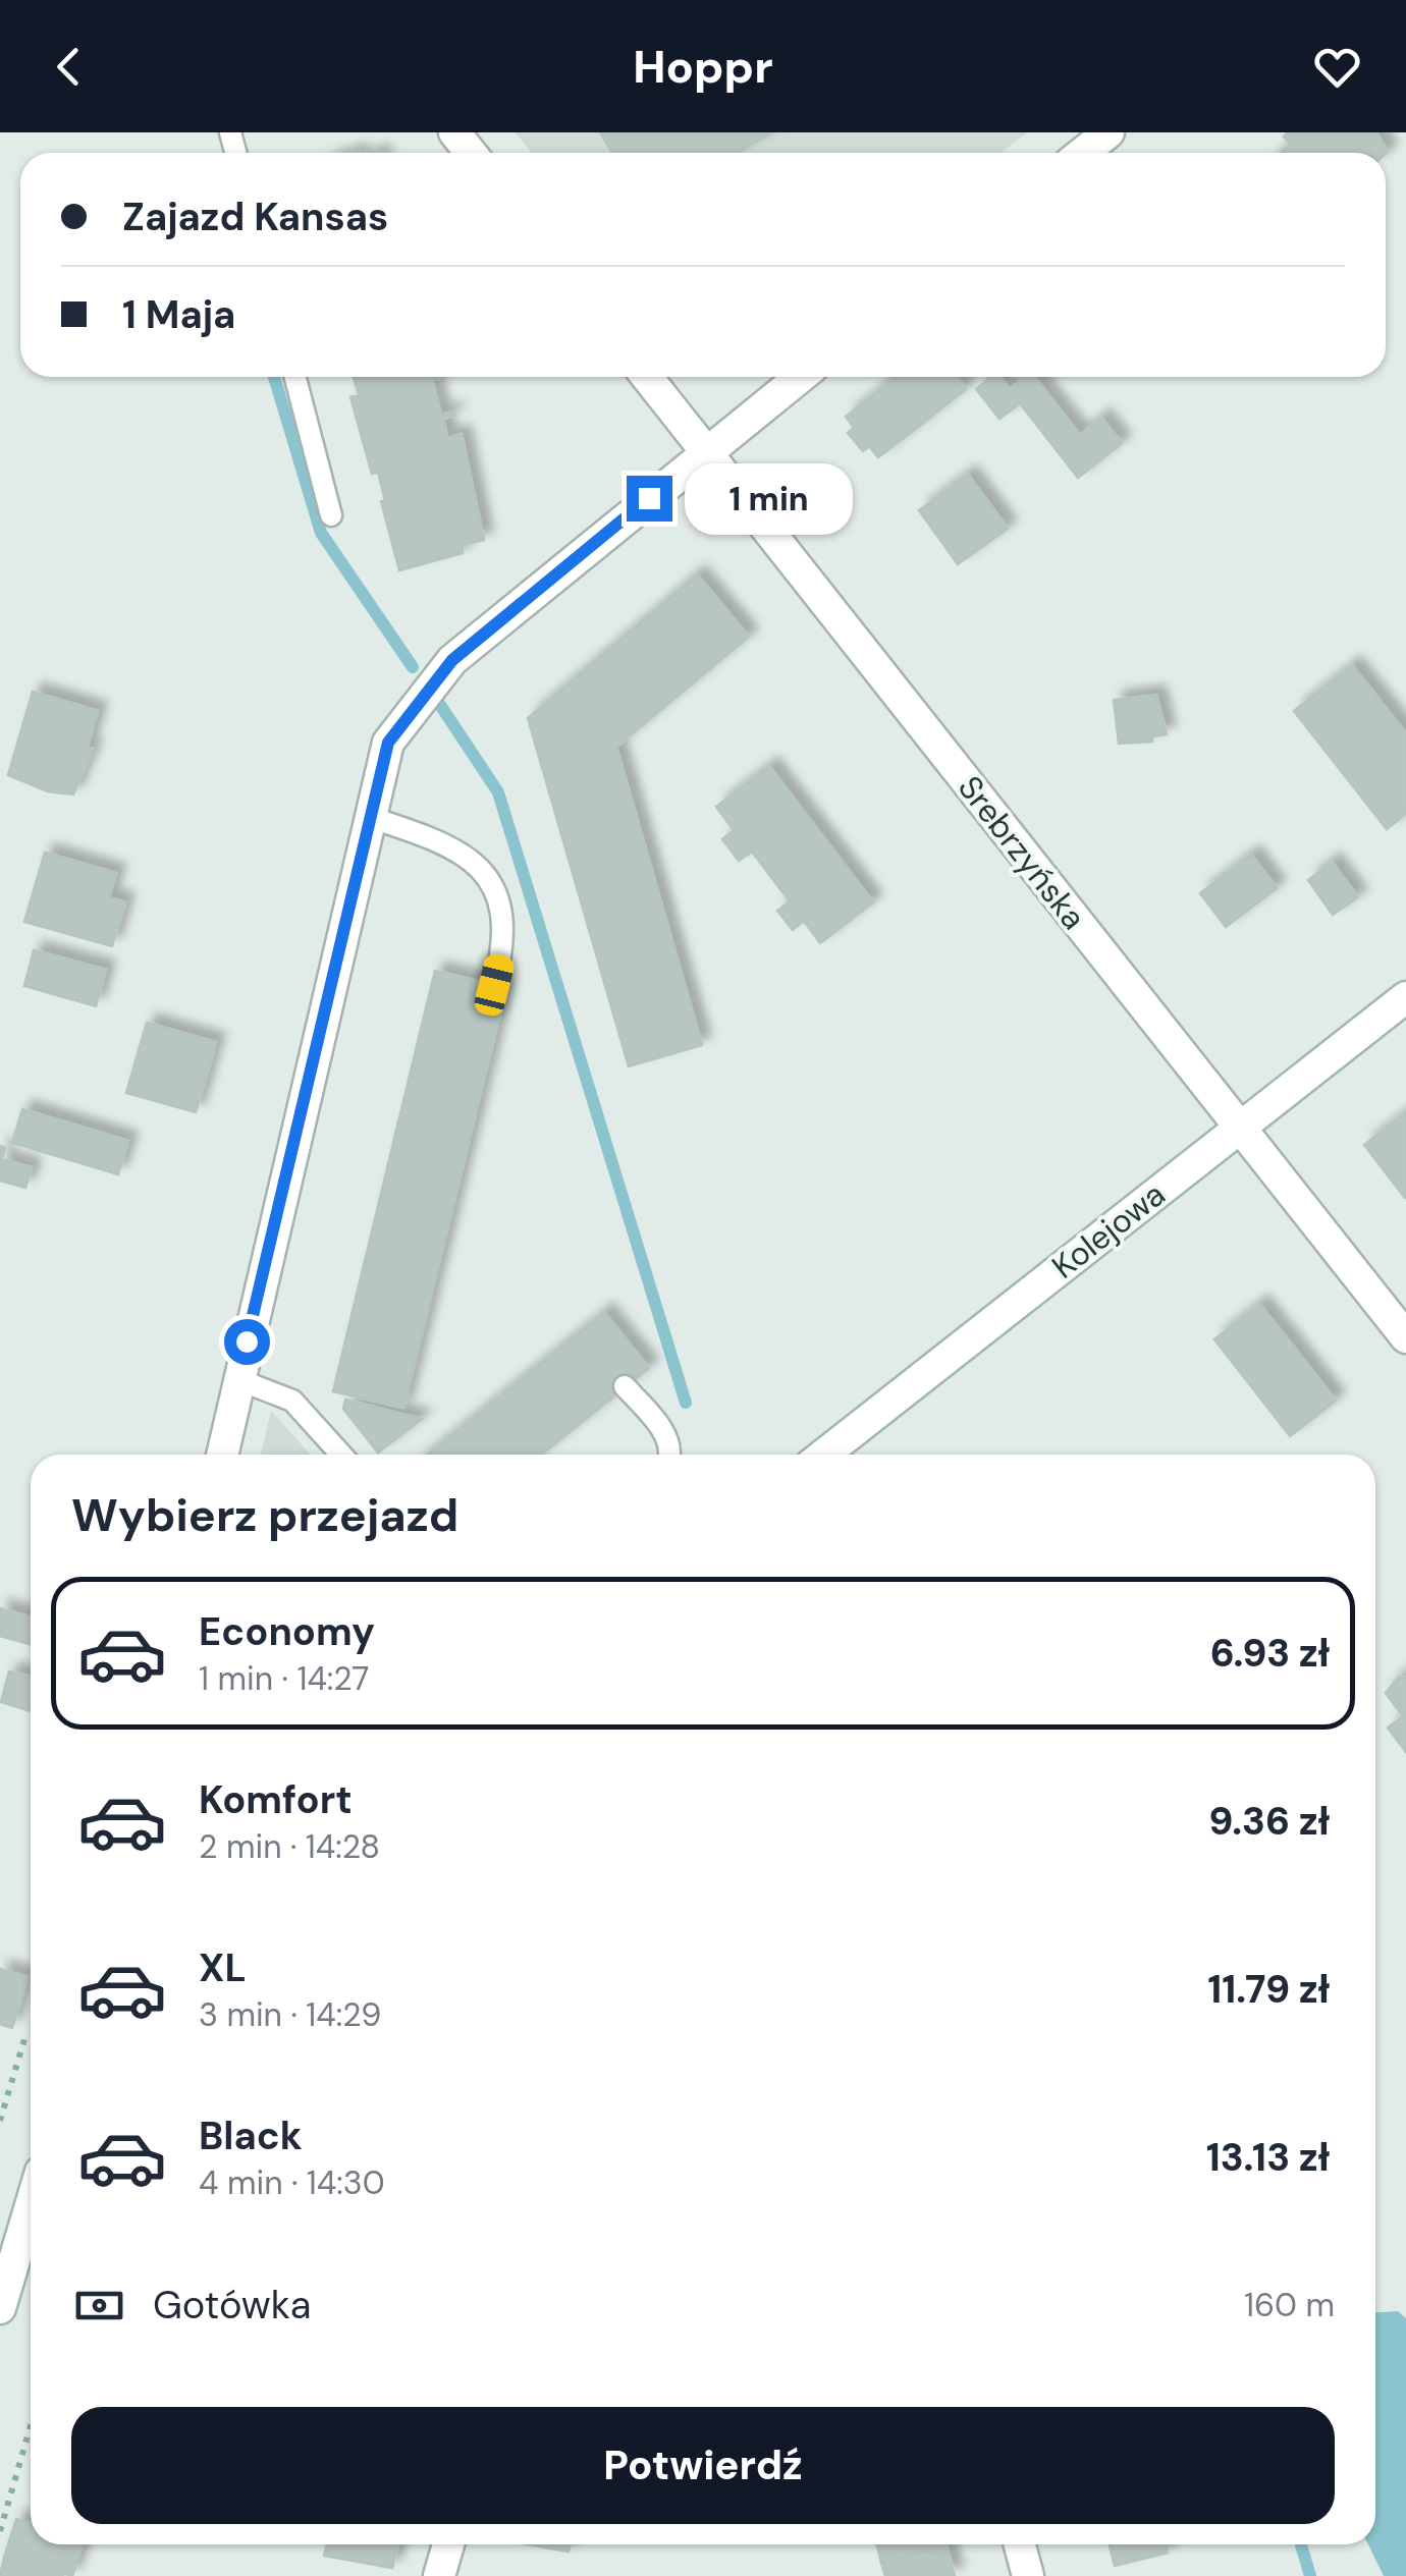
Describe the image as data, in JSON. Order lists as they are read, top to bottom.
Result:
{
  "streets": {
    "street": ["Srebrzyńska", "Kolejowa"]
  },
  "crossings": [
    ["Srebrzyńska", "Kolejowa"]
  ],
  "page": {
    "header": "Hoppr",
    "banner": ["Zajazd Kansas", "1 Maja"],
    "bubble": "1 min",
    "heading": "Wybierz przejazd",
    "list": [
      {
        "name": "Economy",
        "note": "1 min · 14:27",
        "value": "6.93 zł"
      },
      {
        "name": "Komfort",
        "note": "2 min · 14:28",
        "value": "9.36 zł"
      },
      {
        "name": "XL",
        "note": "3 min · 14:29",
        "value": "11.79 zł"
      },
      {
        "name": "Black",
        "note": "4 min · 14:30",
        "value": "13.13 zł"
      }
    ],
    "pay": ["Gotówka", "160 m"],
    "buttons": "Potwierdź"
  }
}
